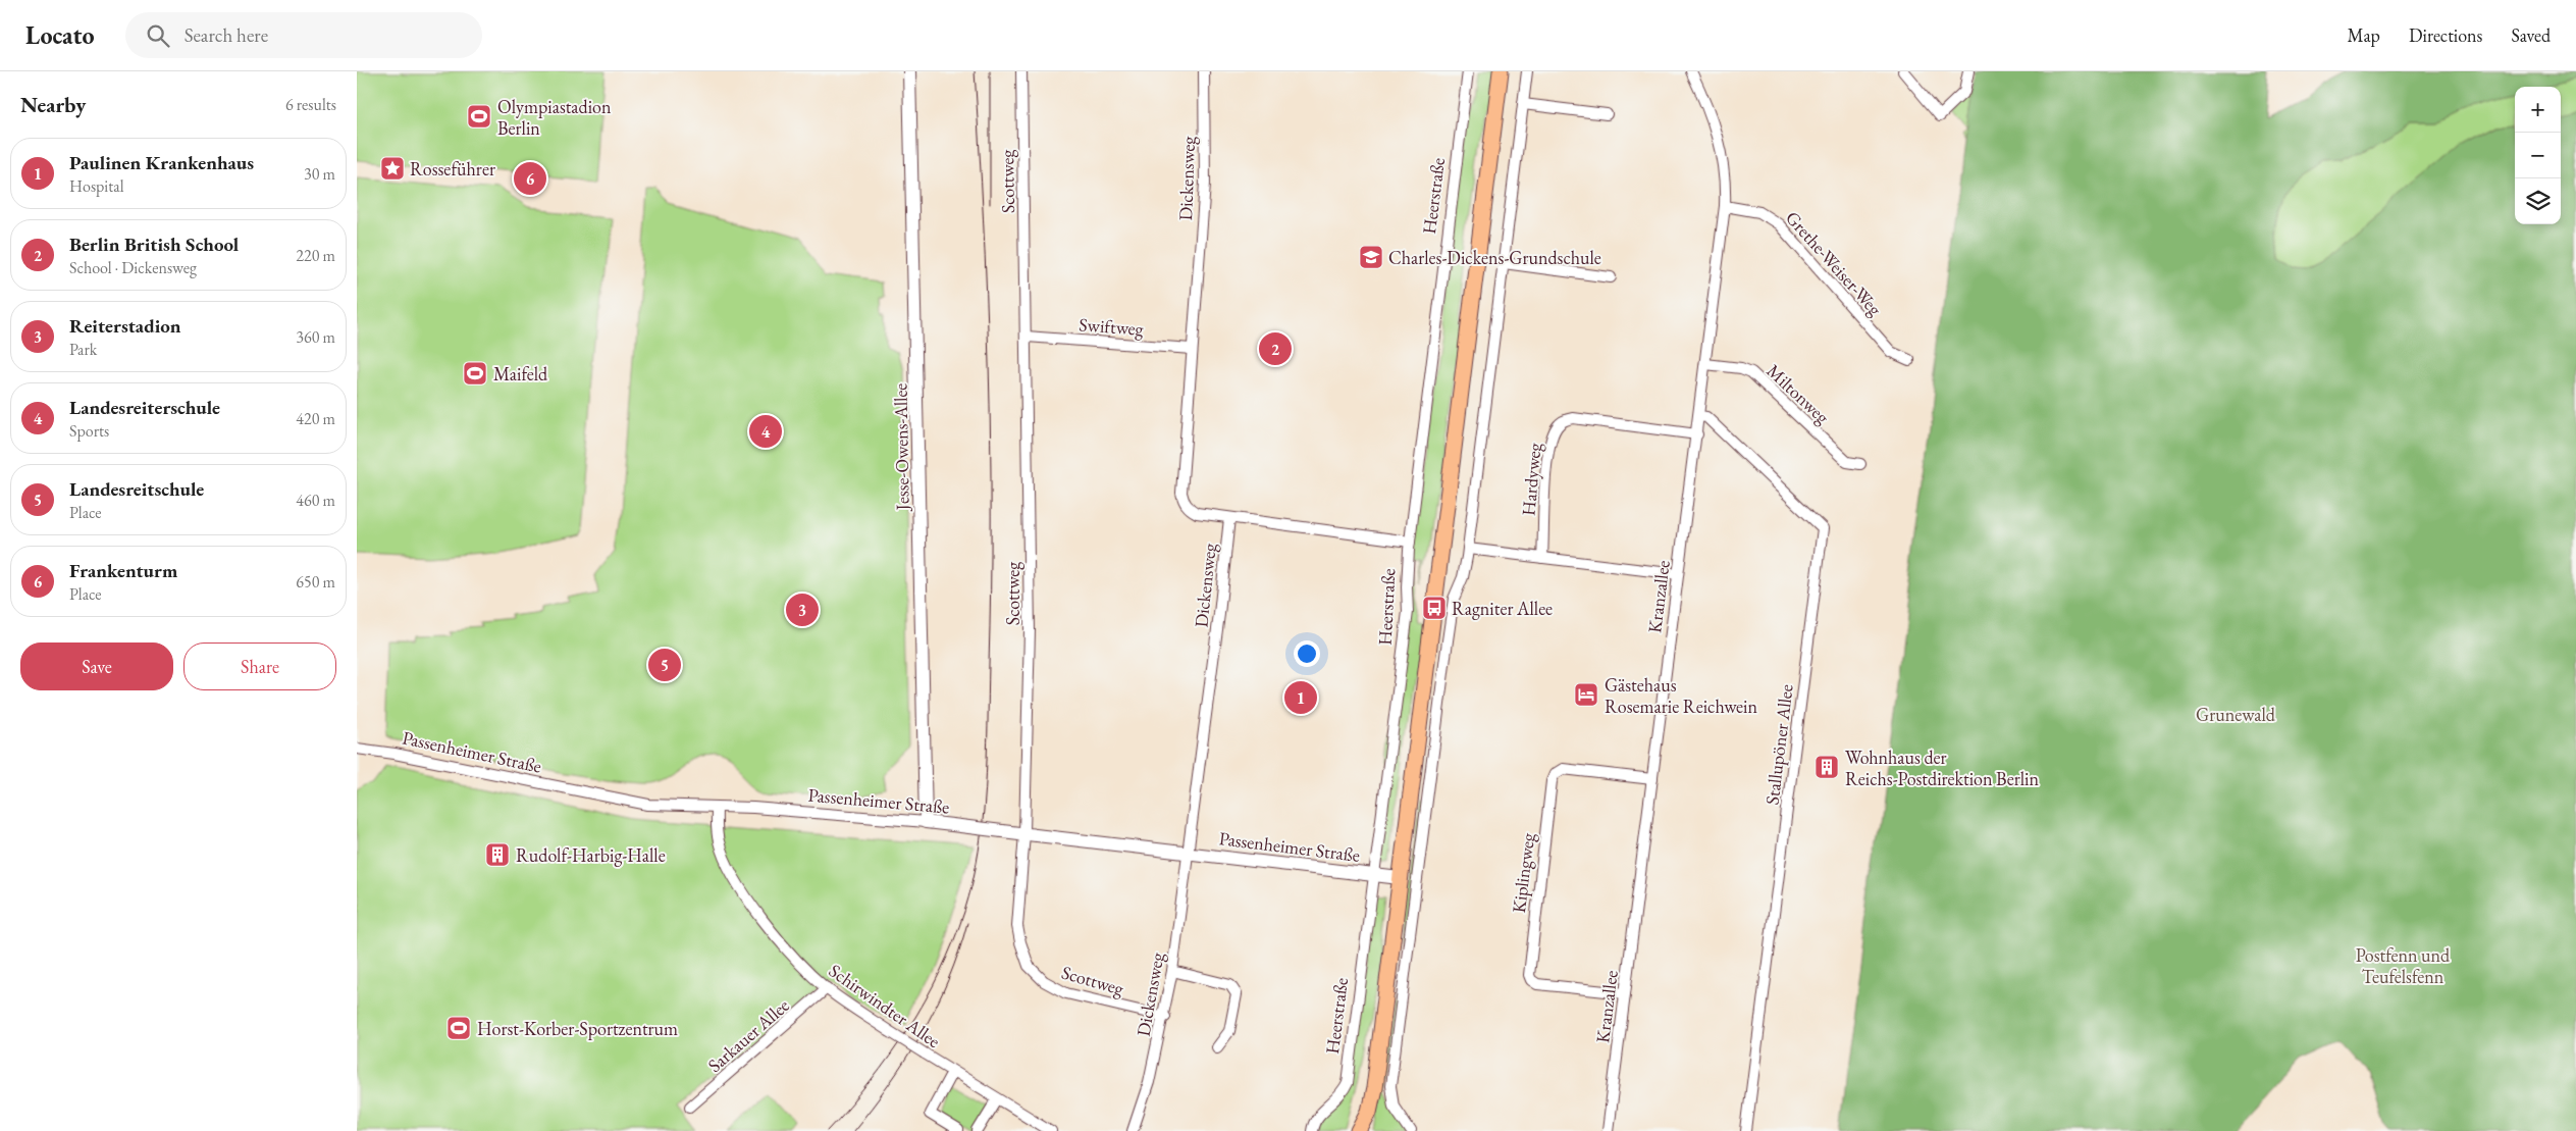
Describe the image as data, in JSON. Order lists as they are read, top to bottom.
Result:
{
  "streets": {
    "street": [
      "Dickensweg",
      "Scottweg",
      "Heerstraße",
      "Grethe-Weiser-Weg",
      "Swiftweg",
      "Miltonweg",
      "Jesse-Owens-Allee",
      "Hardyweg",
      "Kranzallee",
      "Stallupöner Allee",
      "Passenheimer Straße",
      "Kiplingweg",
      "Schirwindter Allee",
      "Sarkauer Allee"
    ]
  },
  "crossings": [
    ["Dickensweg", "Scottweg"],
    ["Dickensweg", "Swiftweg"],
    ["Dickensweg", "Passenheimer Straße"],
    ["Scottweg", "Swiftweg"],
    ["Scottweg", "Passenheimer Straße"],
    ["Heerstraße", "Passenheimer Straße"],
    ["Grethe-Weiser-Weg", "Kranzallee"],
    ["Miltonweg", "Kranzallee"],
    ["Jesse-Owens-Allee", "Passenheimer Straße"],
    ["Hardyweg", "Kranzallee"],
    ["Kranzallee", "Stallupöner Allee"],
    ["Kranzallee", "Kiplingweg"],
    ["Passenheimer Straße", "Schirwindter Allee"],
    ["Schirwindter Allee", "Sarkauer Allee"]
  ],
  "parks": ["Grunewald", "Postfenn und Teufelsfenn"],
  "places": {
    "sports": ["Olympiastadion Berlin", "Maifeld", "Horst-Korber-Sportzentrum"],
    "place": ["Rosseführer"],
    "school or university": ["Charles-Dickens-Grundschule"],
    "bus stop": ["Ragniter Allee"],
    "hotel": ["Gästehaus Rosemarie Reichwein"],
    "building": ["Wohnhaus der Reichs-Postdirektion Berlin", "Rudolf-Harbig-Halle"]
  },
  "page": {
    "header": "Locato",
    "search": "Search here",
    "nav": ["Map", "Directions", "Saved"],
    "heading": ["Nearby", "6 results"],
    "map_buttons": ["+", "−"],
    "list": [
      {
        "mark": "1",
        "name": "Paulinen Krankenhaus",
        "note": "Hospital",
        "value": "30 m"
      },
      {
        "mark": "2",
        "name": "Berlin British School",
        "note": "School · Dickensweg",
        "value": "220 m"
      },
      {
        "mark": "3",
        "name": "Reiterstadion",
        "note": "Park",
        "value": "360 m"
      },
      {
        "mark": "4",
        "name": "Landesreiterschule",
        "note": "Sports",
        "value": "420 m"
      },
      {
        "mark": "5",
        "name": "Landesreitschule",
        "note": "Place",
        "value": "460 m"
      },
      {
        "mark": "6",
        "name": "Frankenturm",
        "note": "Place",
        "value": "650 m"
      }
    ],
    "pins": [
      "6",
      "2",
      "4",
      "3",
      "5",
      "1"
    ],
    "buttons": ["Save", "Share"]
  }
}
